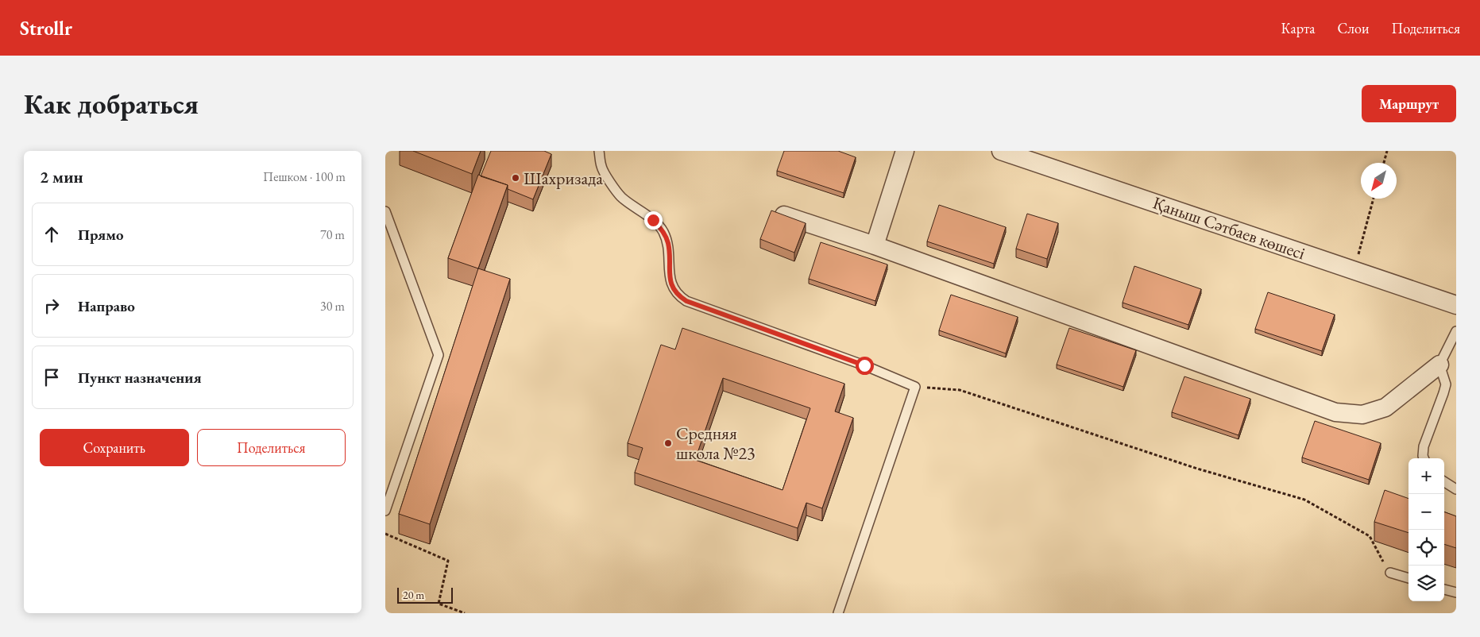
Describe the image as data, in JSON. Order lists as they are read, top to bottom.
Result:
{
  "streets": {
    "street": ["Қаныш Сәтбаев көшесі"]
  },
  "places": ["Шахризада", "Средняя школа №23"],
  "scale_bar": "20 m",
  "north": "bottom left",
  "page": {
    "header": "Strollr",
    "nav": ["Карта", "Слои", "Поделиться"],
    "buttons": [
      "Маршрут",
      ["Сохранить", "Поделиться"]
    ],
    "title": "Как добраться",
    "heading": ["2 мин", "Пешком · 100 m"],
    "list": [
      ["Прямо", "70 m"],
      ["Направо", "30 m"],
      "Пункт назначения"
    ],
    "map_buttons": ["+", "−"],
    "scale": "20 m"
  }
}
